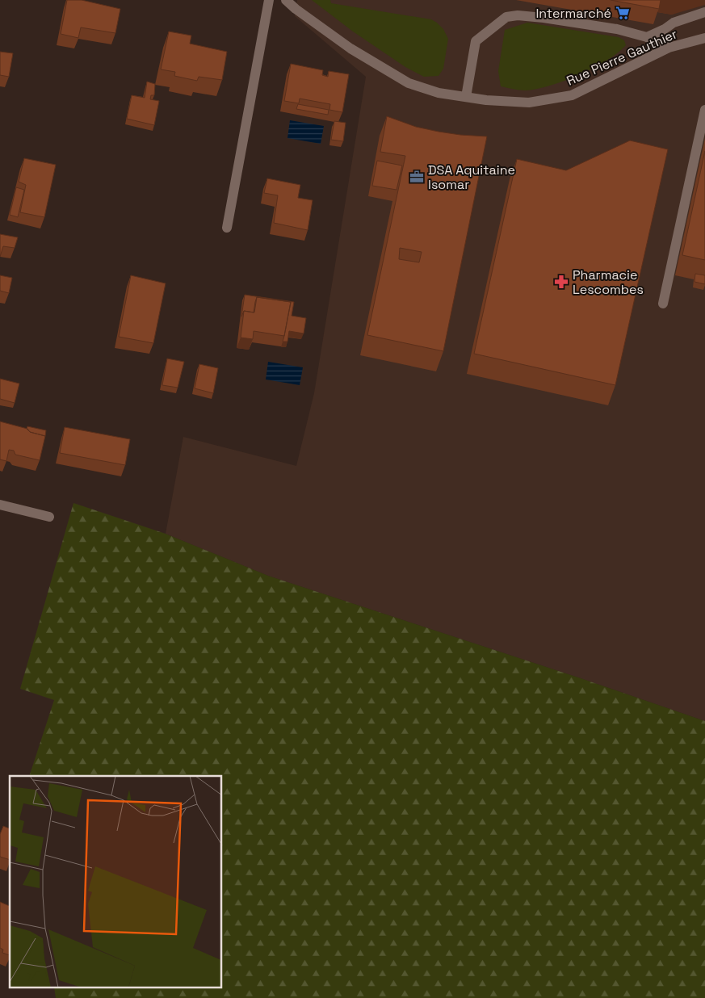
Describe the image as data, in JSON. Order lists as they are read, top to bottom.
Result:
{
  "streets": {
    "street": ["Rue Pierre Gauthier"]
  },
  "places": {
    "supermarket": ["Intermarché"],
    "office": ["DSA Aquitaine Isomar"],
    "pharmacy": ["Pharmacie Lescombes"]
  }
}
